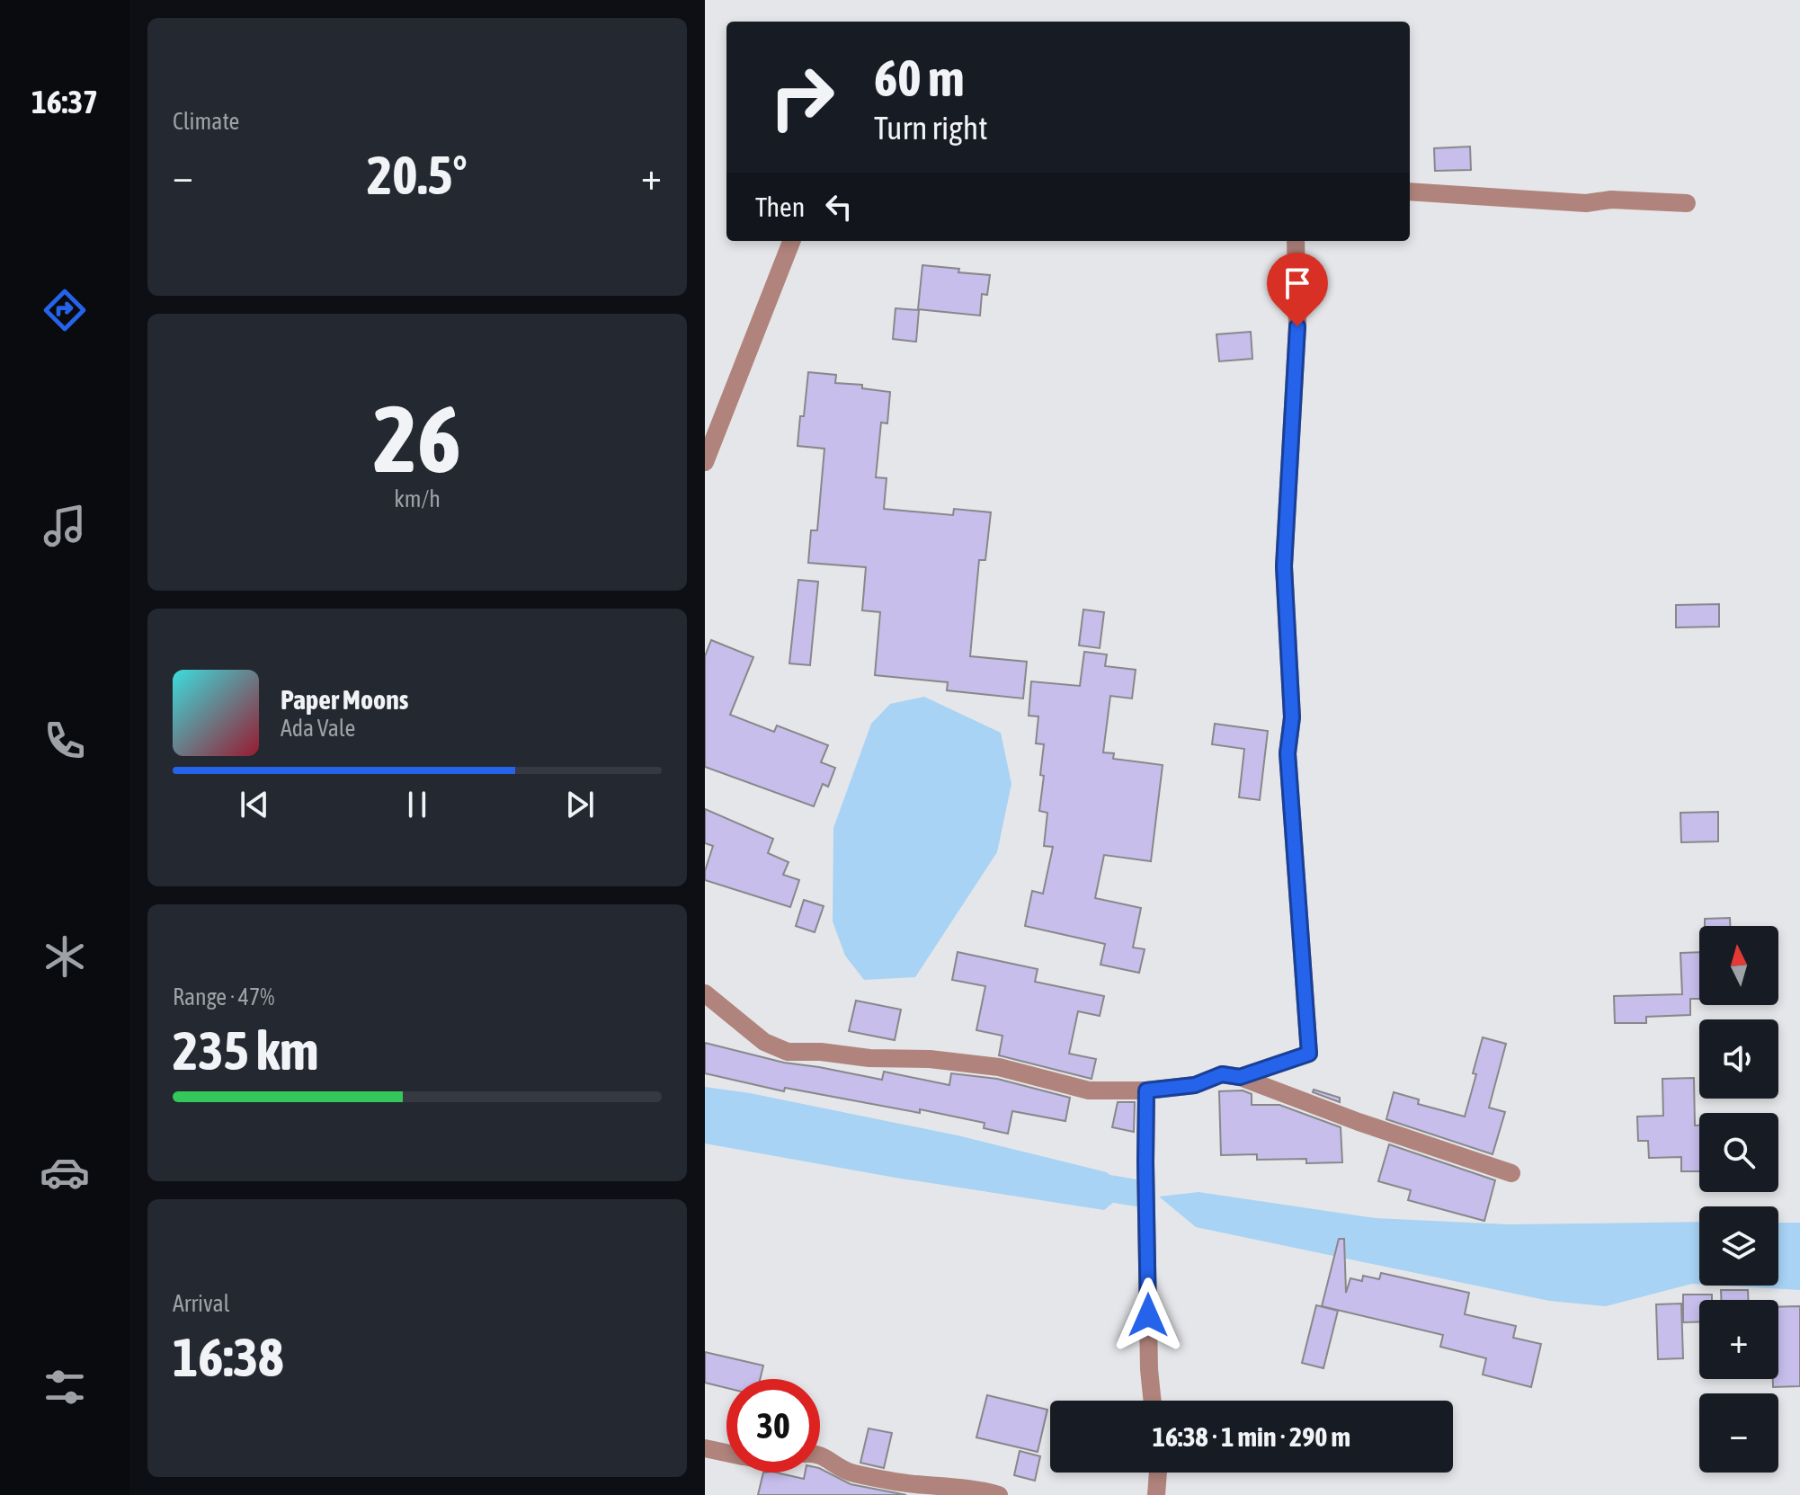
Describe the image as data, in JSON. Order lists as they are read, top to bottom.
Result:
{
  "north": "top",
  "page": {
    "tabs": "16:37",
    "tile": [
      "Climate",
      ["26", "km/h"],
      ["Range · 47%", "235 km"],
      ["Arrival", "16:38"]
    ],
    "turn": ["60 m", "Turn right"],
    "heat": ["−", "20.5°", "+"],
    "then": "Then",
    "song": ["Paper Moons", "Ada Vale"],
    "map_buttons": ["+", "−"],
    "limit": "30",
    "trip": "16:38 · 1 min · 290 m"
  }
}
